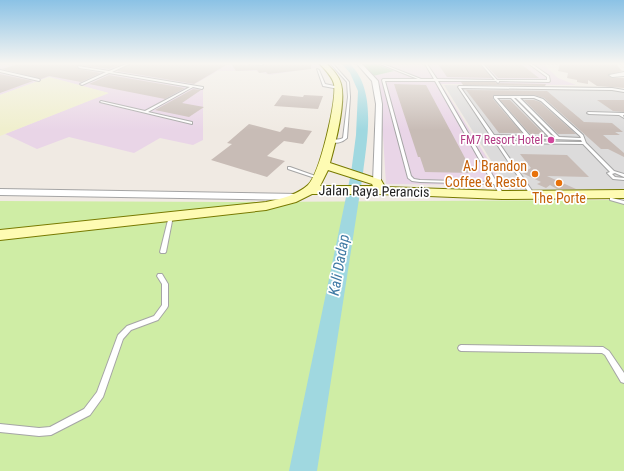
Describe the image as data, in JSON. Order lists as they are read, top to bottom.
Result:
{
  "streets": {
    "street": ["Jalan Raya Perancis"]
  },
  "water": ["Kali Dadap"],
  "places": ["FM7 Resort Hotel", "AJ Brandon Coffee & Resto", "The Porte"]
}
